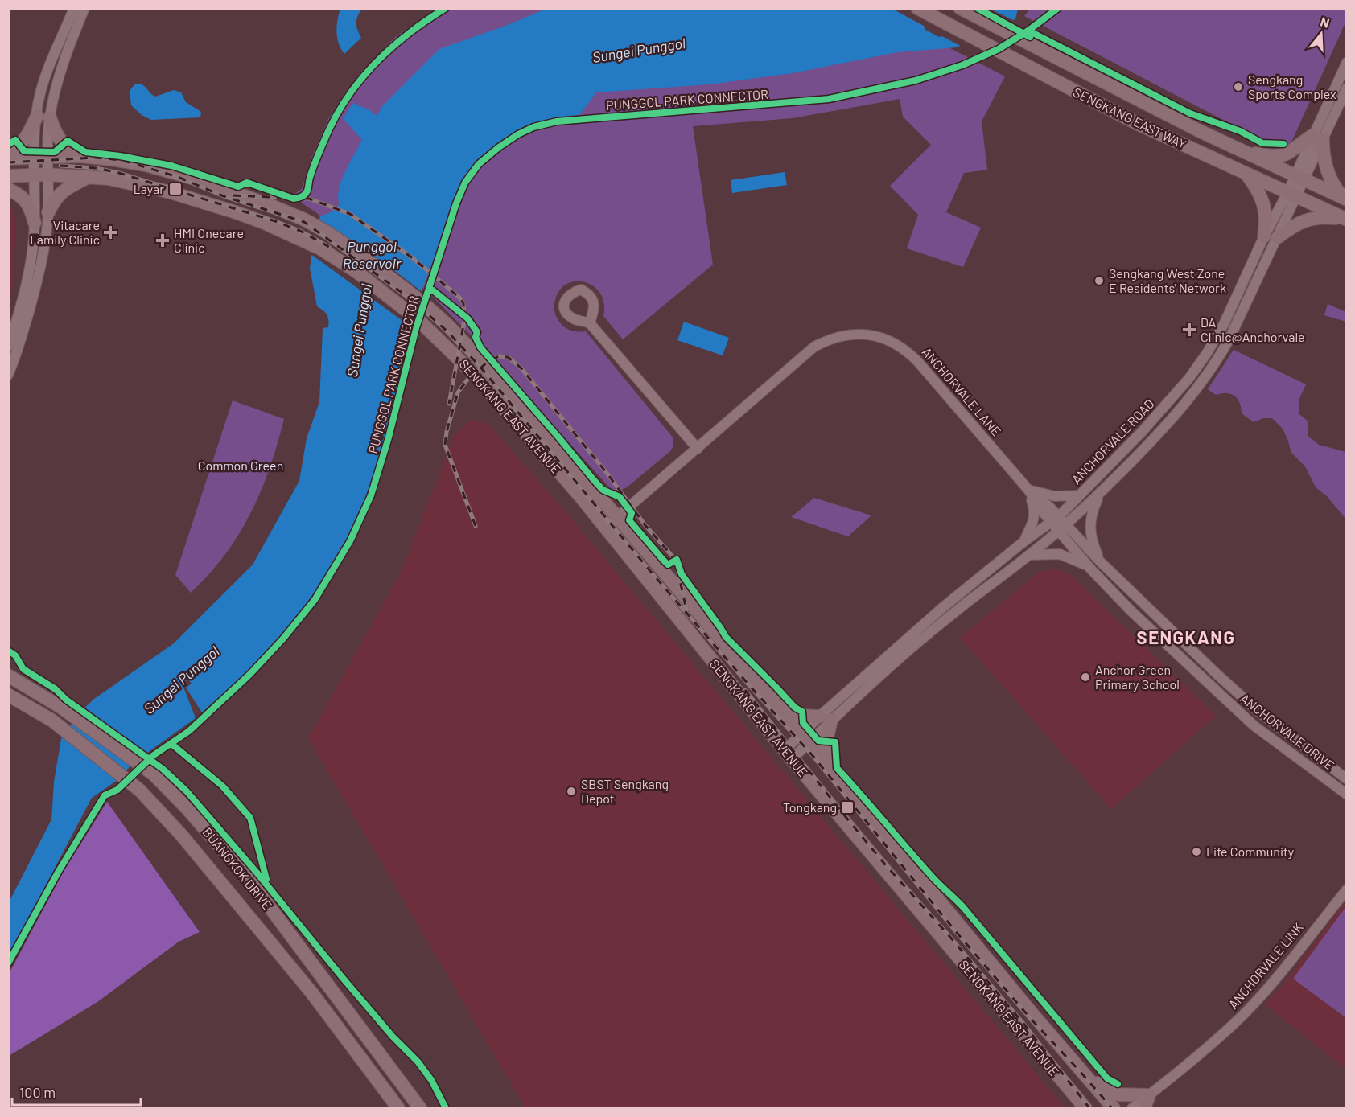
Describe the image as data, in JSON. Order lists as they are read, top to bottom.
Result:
{
  "streets": {
    "main road": ["SENGKANG EAST WAY", "SENGKANG EAST AVENUE", "BUANGKOK DRIVE"],
    "street": [
      "ANCHORVALE LANE",
      "ANCHORVALE ROAD",
      "ANCHORVALE DRIVE",
      "ANCHORVALE LINK"
    ],
    "cycle path": ["PUNGGOL PARK CONNECTOR"]
  },
  "crossings": [
    ["SENGKANG EAST WAY", "ANCHORVALE ROAD"],
    ["ANCHORVALE LANE", "SENGKANG EAST AVENUE"],
    ["ANCHORVALE LANE", "ANCHORVALE ROAD"],
    ["ANCHORVALE LANE", "ANCHORVALE DRIVE"],
    ["SENGKANG EAST AVENUE", "ANCHORVALE ROAD"],
    ["ANCHORVALE ROAD", "ANCHORVALE DRIVE"]
  ],
  "districts": ["SENGKANG"],
  "water": ["Sungei Punggol", "Punggol Reservoir"],
  "parks": ["Common Green"],
  "places": {
    "other": [
      "Sengkang Sports Complex",
      "Sengkang West Zone E Residents' Network",
      "Anchor Green Primary School",
      "SBST Sengkang Depot",
      "Life Community"
    ],
    "transit": ["Layar", "Tongkang"],
    "health": ["Vitacare Family Clinic", "HMI Onecare Clinic", "DA Clinic@Anchorvale"]
  },
  "scale_bar": "100 m",
  "north": "top"
}
